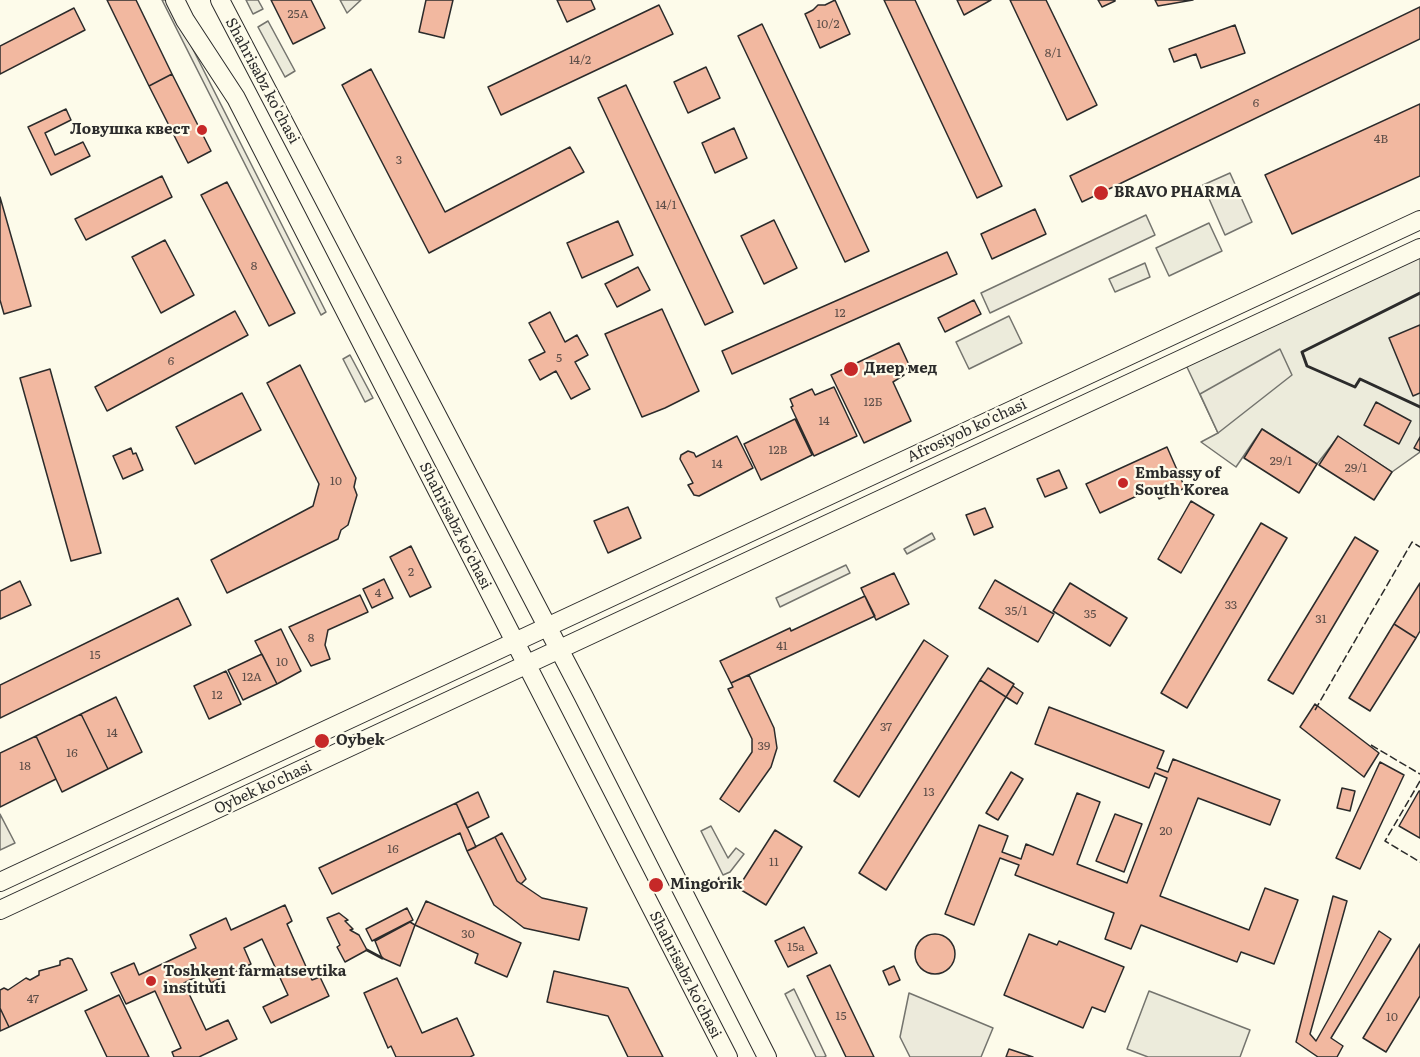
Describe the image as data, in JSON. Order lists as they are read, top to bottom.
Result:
{
  "streets": {
    "main road": ["Shahrisabz ko'chasi", "Afrosiyob ko'chasi", "Oybek ko'chasi"]
  },
  "crossings": [
    ["Shahrisabz ko'chasi", "Afrosiyob ko'chasi"],
    ["Shahrisabz ko'chasi", "Oybek ko'chasi"],
    ["Afrosiyob ko'chasi", "Oybek ko'chasi"]
  ],
  "places": [
    "Ловушка квест",
    "BRAVO PHARMA",
    "Диер мед",
    "Embassy of South Korea",
    "Oybek",
    "Mingoʻrik",
    "Toshkent farmatsevtika instituti"
  ],
  "house_numbers": [
    "25А",
    "10/2",
    "8/1",
    "14/2",
    "6",
    "4B",
    "3",
    "14/1",
    "8",
    "12",
    "5",
    "6",
    "12Б",
    "14",
    "12B",
    "29/1",
    "14",
    "29/1",
    "10",
    "2",
    "4",
    "33",
    "35/1",
    "35",
    "31",
    "8",
    "41",
    "15",
    "10",
    "12A",
    "12",
    "37",
    "14",
    "39",
    "16",
    "18",
    "13",
    "20",
    "16",
    "11",
    "30",
    "15a",
    "47",
    "15",
    "10"
  ]
}
